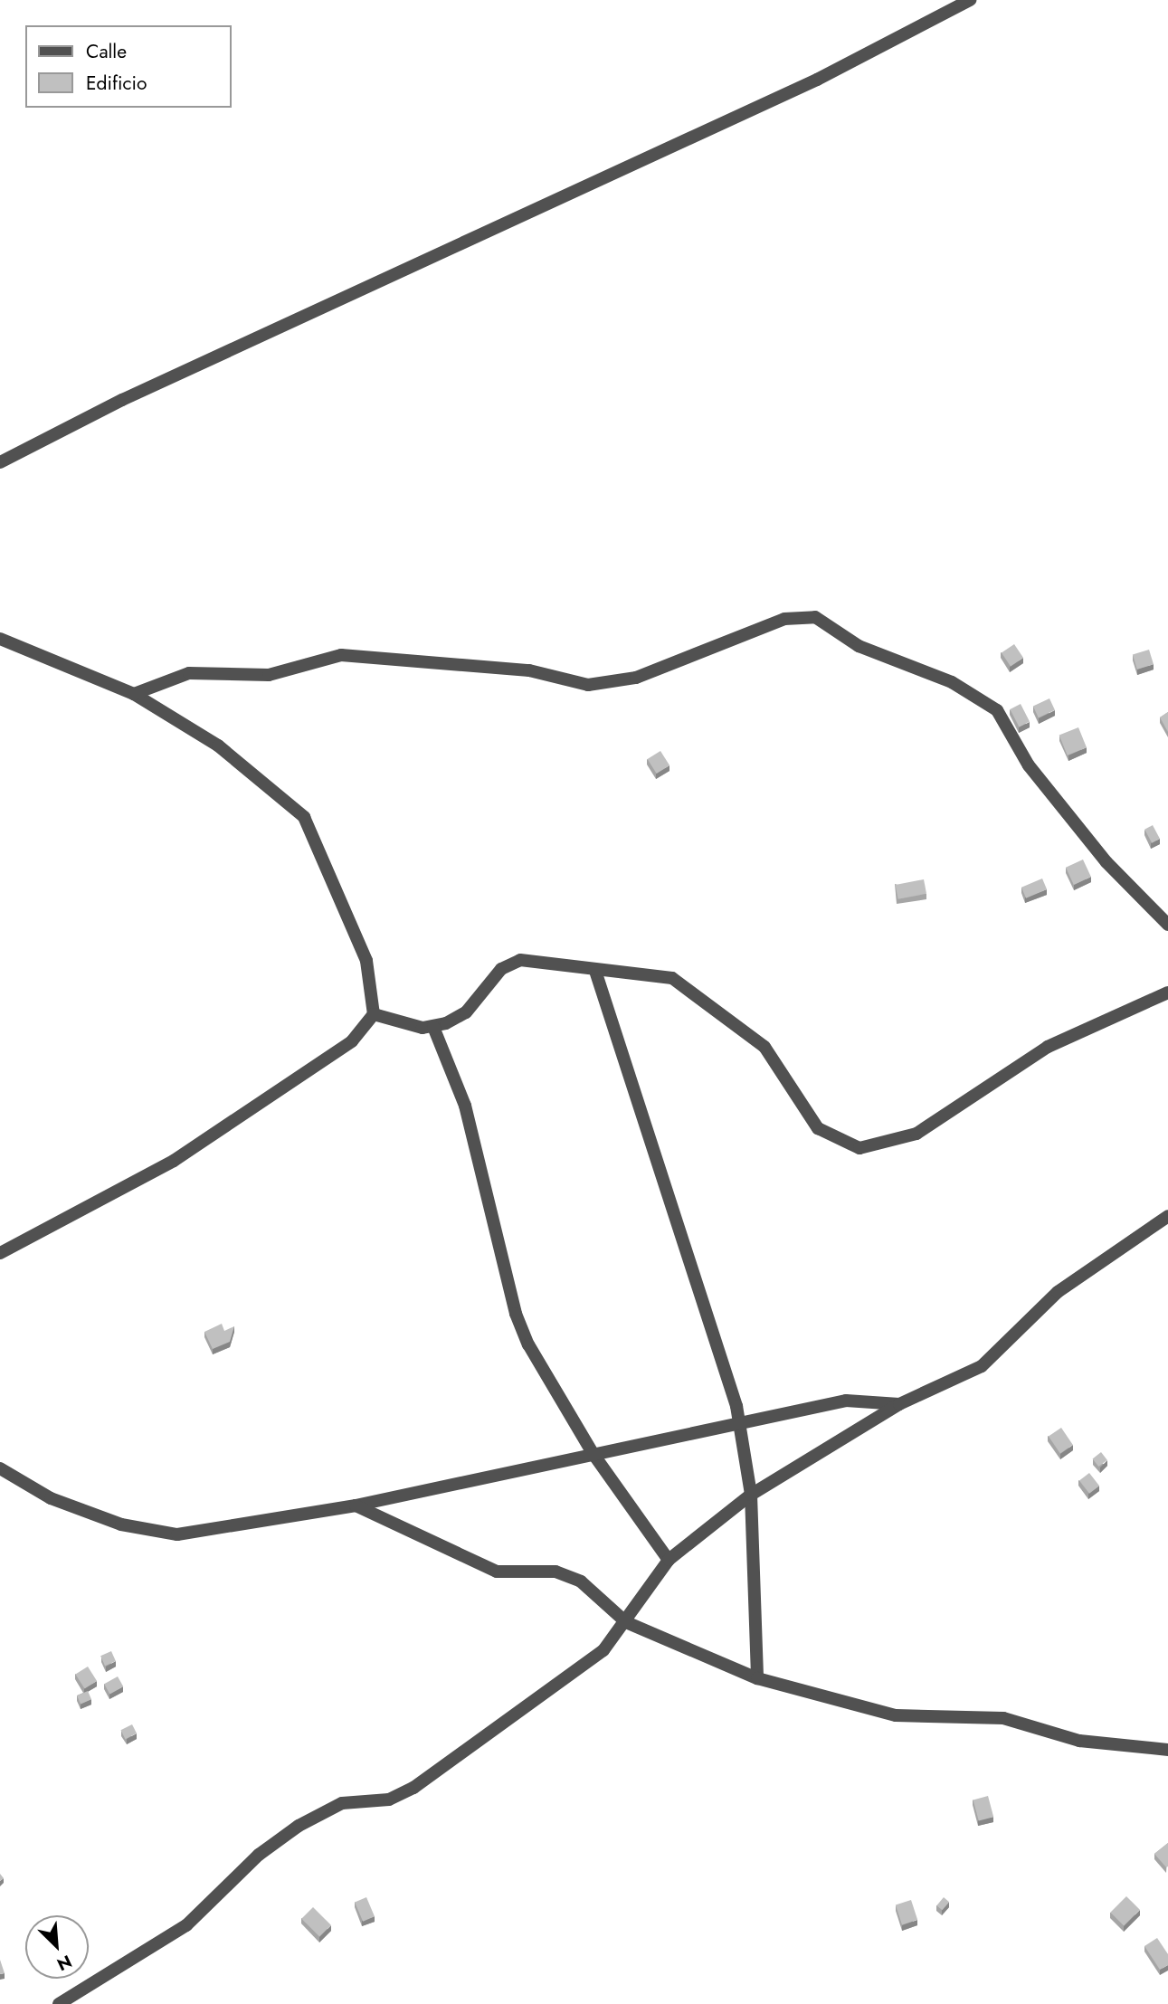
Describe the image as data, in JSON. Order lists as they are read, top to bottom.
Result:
{
  "legend": ["Calle", "Edificio"],
  "north": "bottom right"
}
